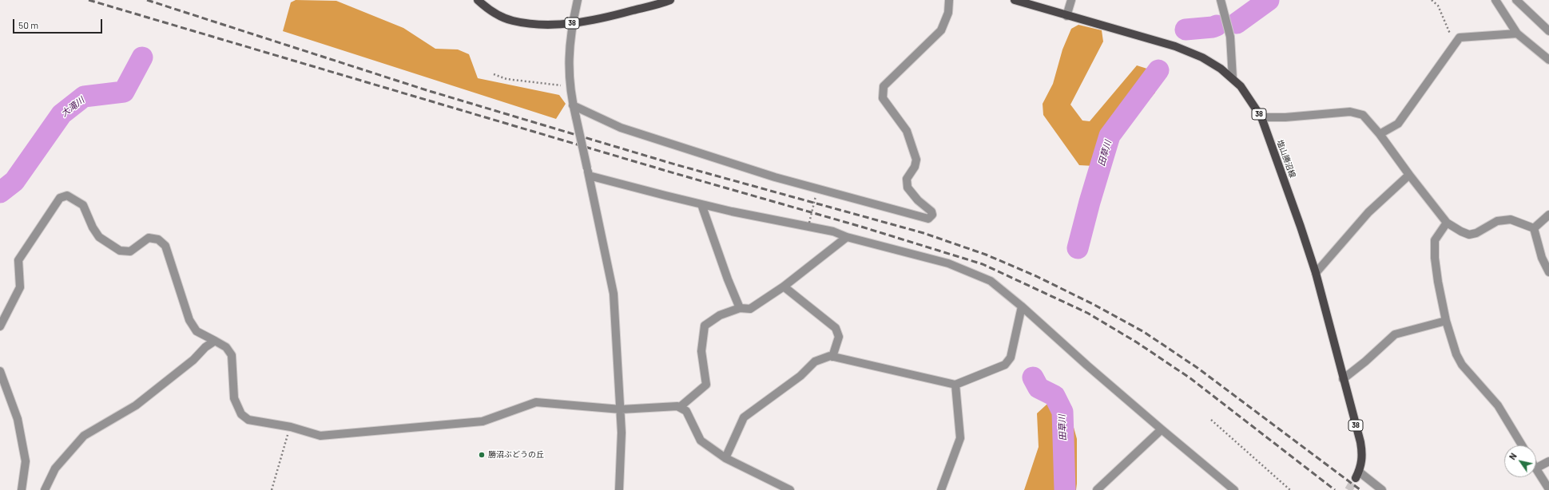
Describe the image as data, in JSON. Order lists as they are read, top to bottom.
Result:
{
  "streets": {
    "main road": ["38", "塩山勝沼線"]
  },
  "water": ["大滝川", "田草川"],
  "places": ["勝沼ぶどうの丘"],
  "scale_bar": "50 m",
  "north": "top left"
}
